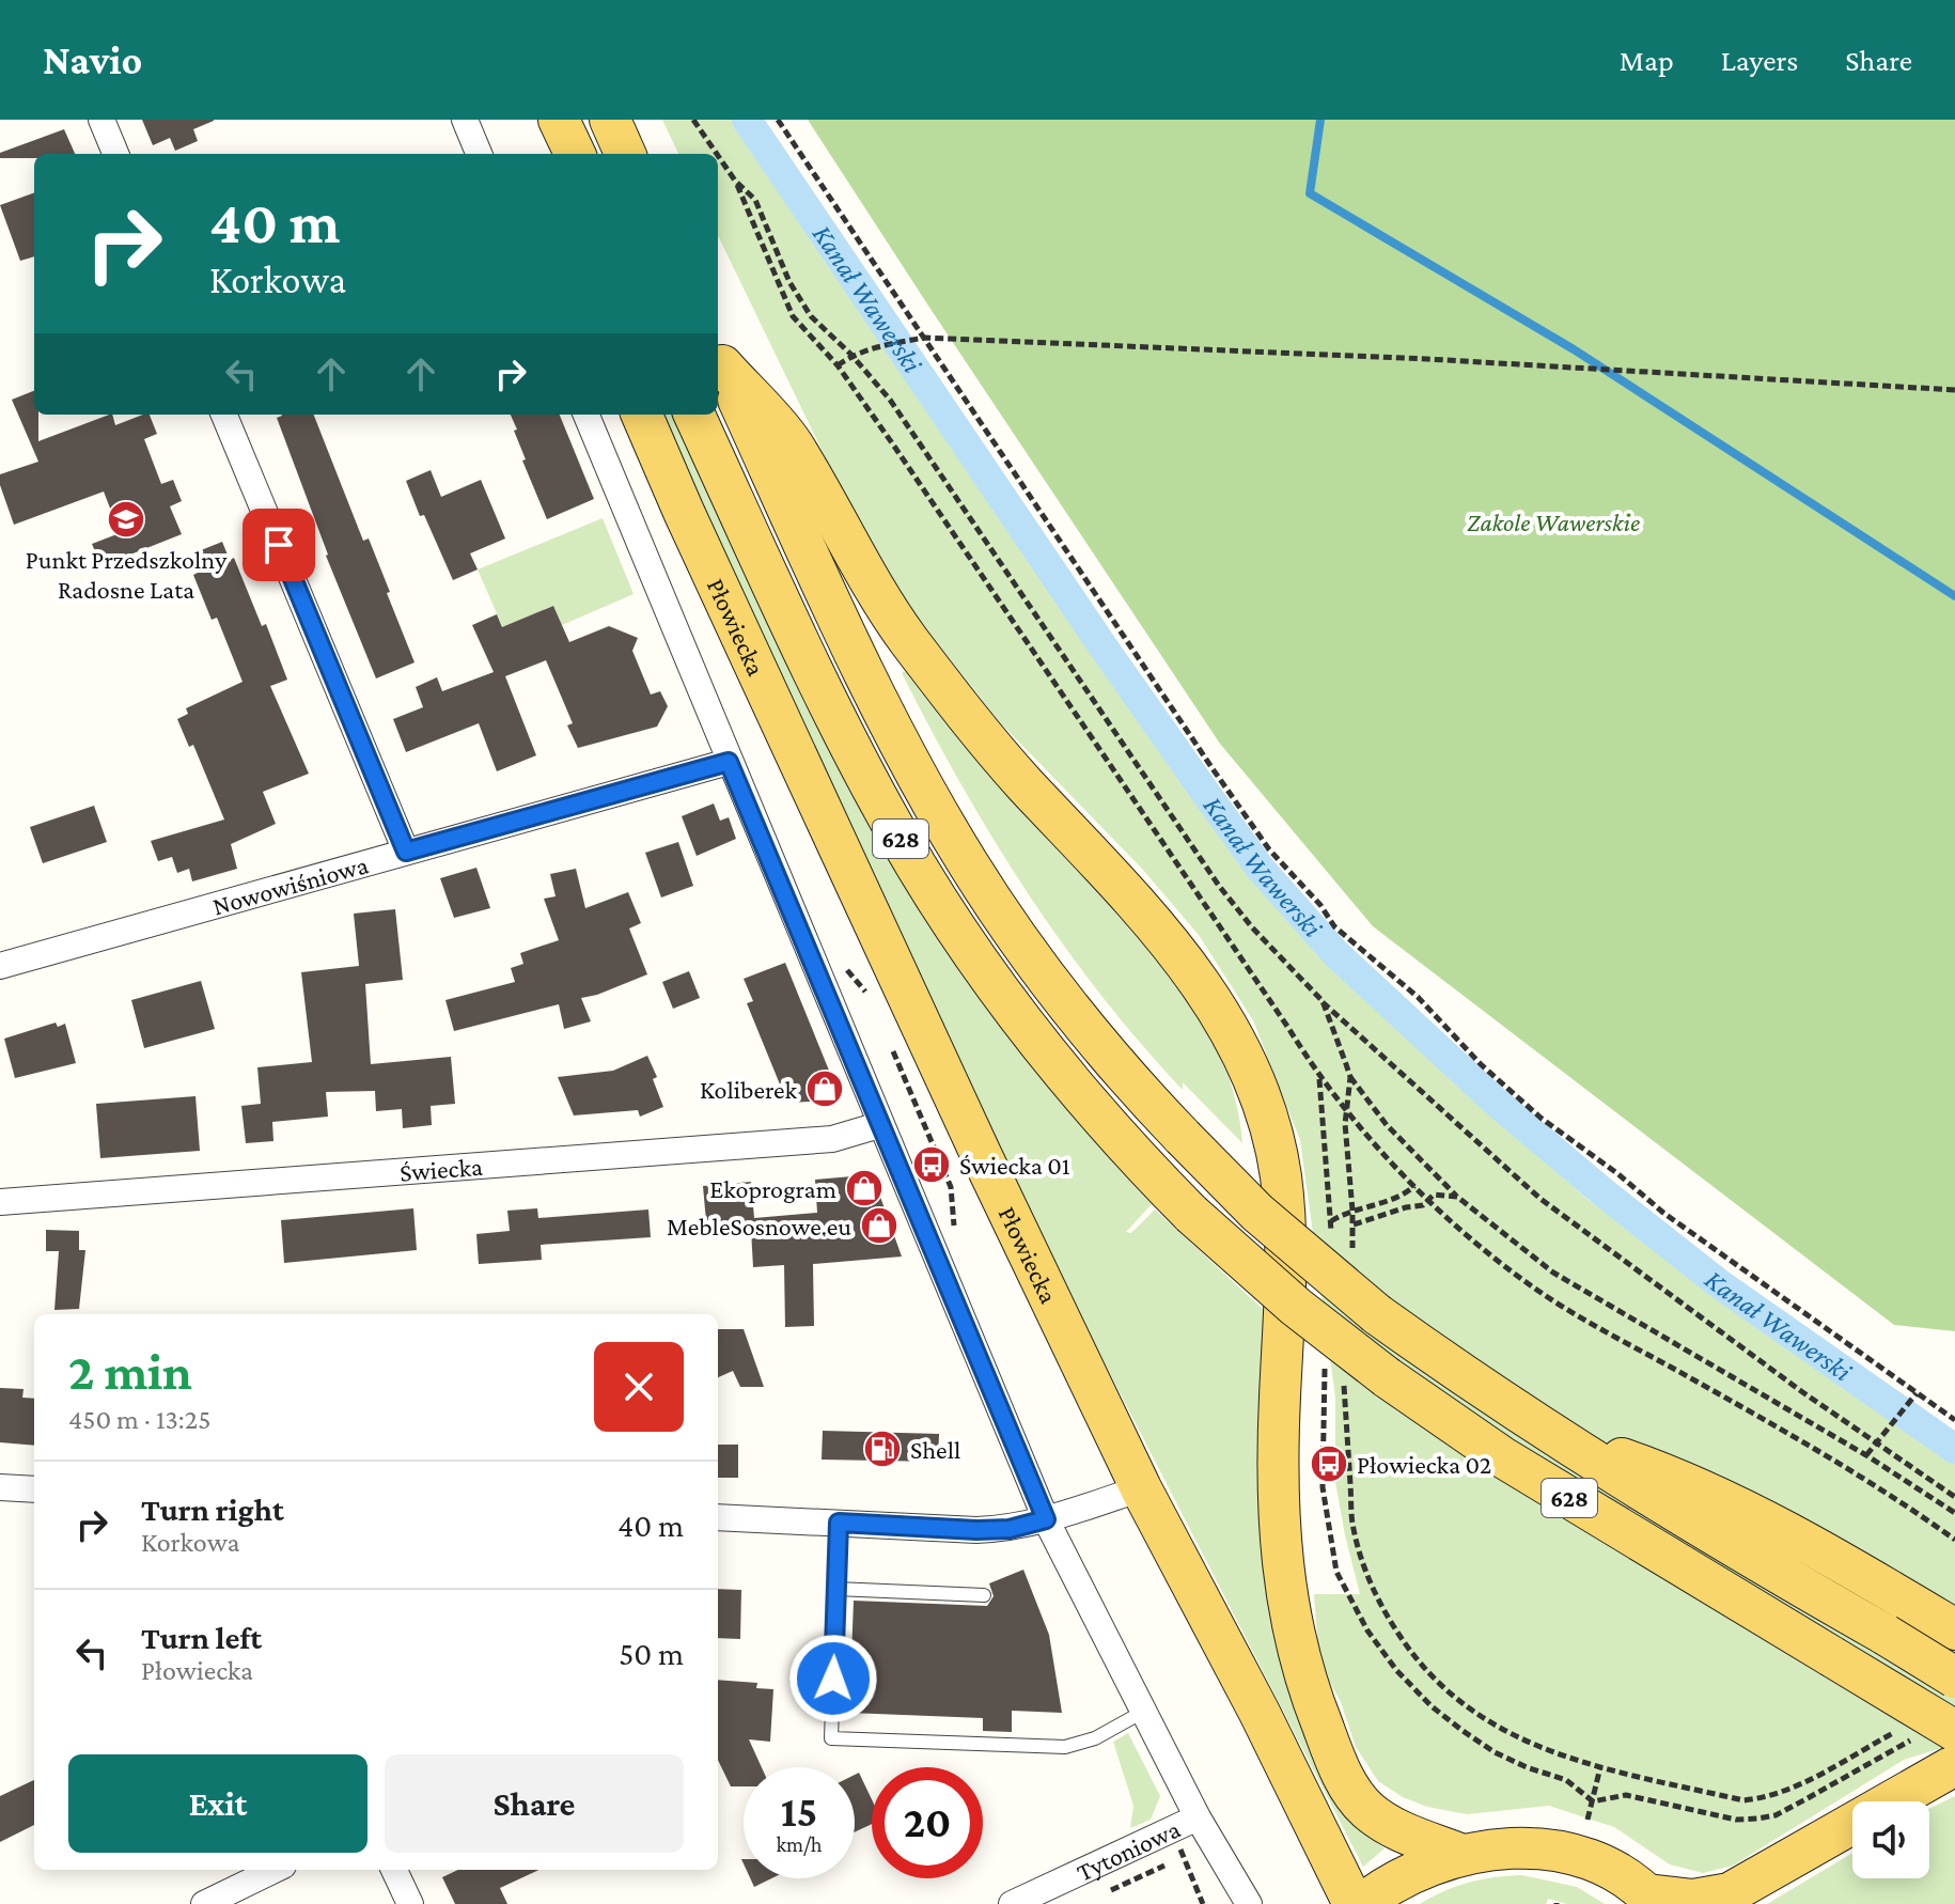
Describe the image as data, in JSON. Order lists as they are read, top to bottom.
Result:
{
  "streets": {
    "main road": ["Płowiecka", "628"],
    "street": ["Nowowiśniowa", "Świecka", "Tytoniowa"]
  },
  "water": ["Kanał Wawerski"],
  "parks": ["Zakole Wawerskie"],
  "places": {
    "school or university": ["Punkt Przedszkolny Radosne Lata"],
    "shop": ["Koliberek", "Ekoprogram", "MebleSosnowe.eu"],
    "bus stop": ["Świecka 01", "Płowiecka 02"],
    "fuel station": ["Shell"]
  },
  "page": {
    "header": "Navio",
    "nav": ["Map", "Layers", "Share"],
    "turn": ["40 m", "Korkowa"],
    "heading": ["2 min", "450 m · 13:25"],
    "list": [
      {
        "name": "Turn right",
        "note": "Korkowa",
        "value": "40 m"
      },
      {
        "name": "Turn left",
        "note": "Płowiecka",
        "value": "50 m"
      }
    ],
    "buttons": ["Exit", "Share"],
    "speed": "15 km/h",
    "limit": "20"
  }
}
